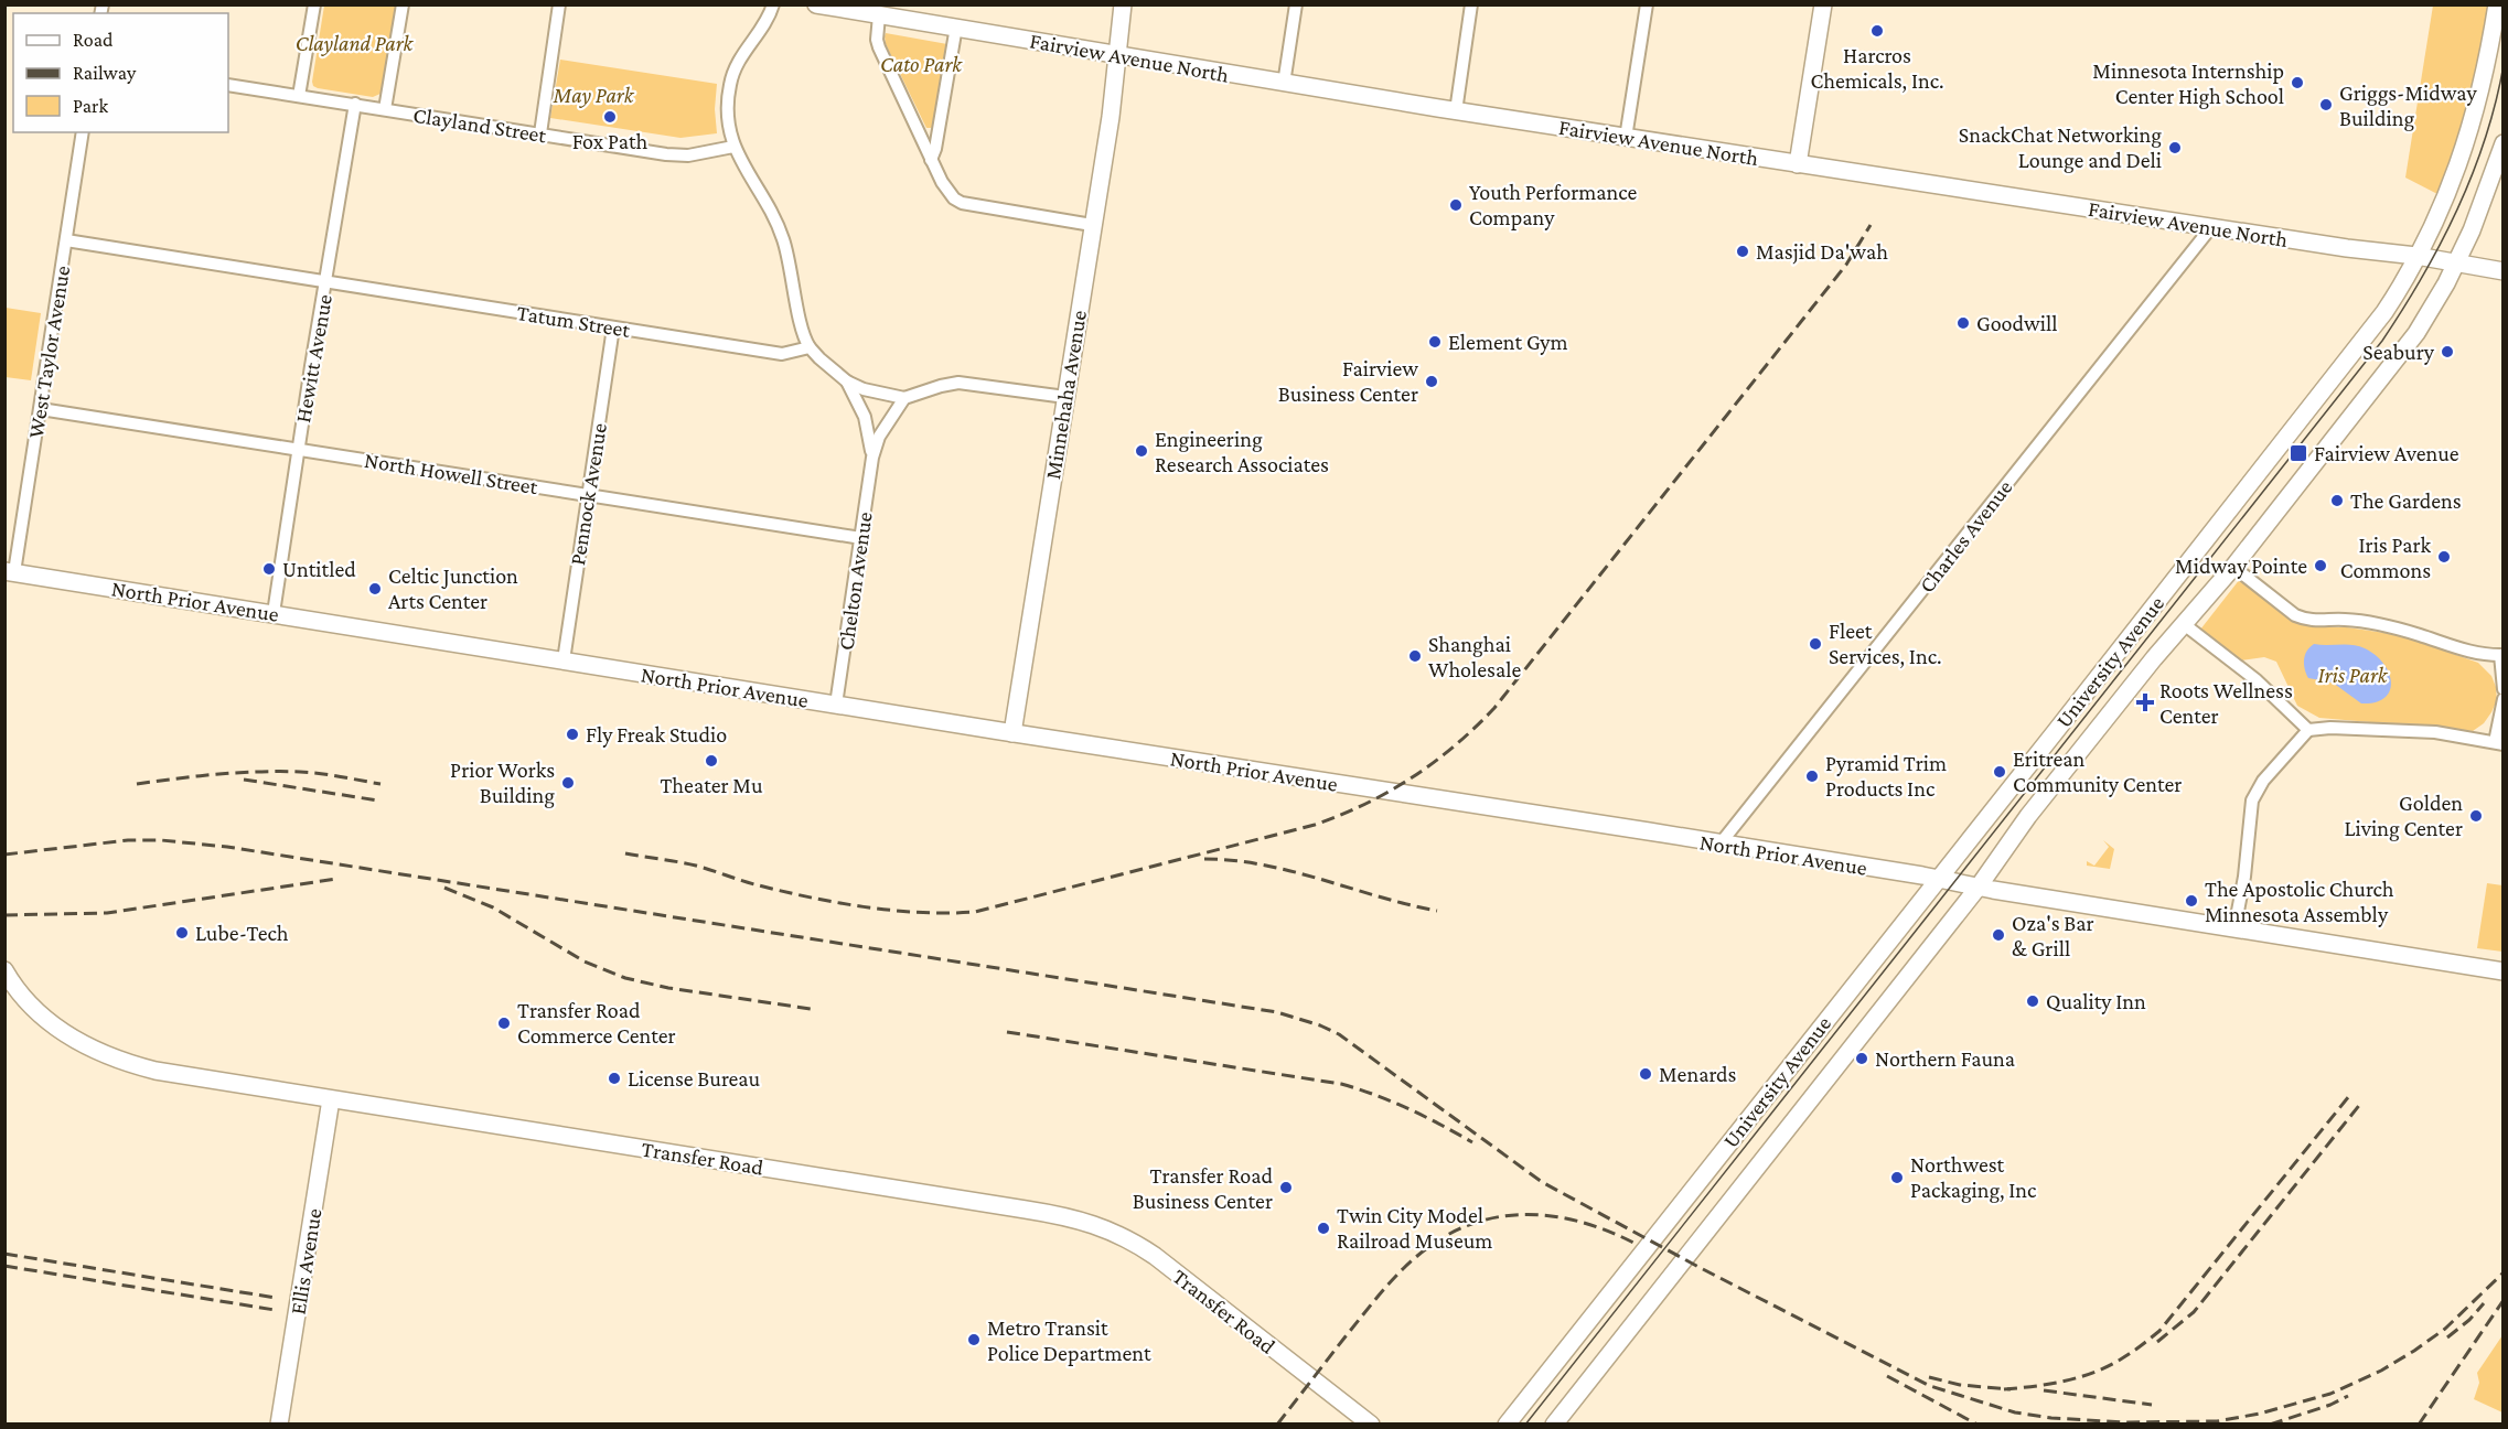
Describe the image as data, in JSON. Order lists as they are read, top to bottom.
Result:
{
  "streets": {
    "street": [
      "Fairview Avenue North",
      "Clayland Street",
      "Tatum Street",
      "West Taylor Avenue",
      "Hewitt Avenue",
      "Minnehaha Avenue",
      "North Howell Street",
      "Pennock Avenue",
      "Charles Avenue",
      "Chelton Avenue",
      "North Prior Avenue",
      "University Avenue",
      "Transfer Road",
      "Ellis Avenue"
    ]
  },
  "crossings": [
    ["Fairview Avenue North", "Minnehaha Avenue"],
    ["Fairview Avenue North", "Charles Avenue"],
    ["Fairview Avenue North", "University Avenue"],
    ["Clayland Street", "Hewitt Avenue"],
    ["Tatum Street", "West Taylor Avenue"],
    ["Tatum Street", "Hewitt Avenue"],
    ["Tatum Street", "Pennock Avenue"],
    ["West Taylor Avenue", "North Howell Street"],
    ["West Taylor Avenue", "North Prior Avenue"],
    ["Hewitt Avenue", "North Howell Street"],
    ["Hewitt Avenue", "North Prior Avenue"],
    ["Minnehaha Avenue", "North Prior Avenue"],
    ["North Howell Street", "Pennock Avenue"],
    ["North Howell Street", "Chelton Avenue"],
    ["Pennock Avenue", "North Prior Avenue"],
    ["Charles Avenue", "North Prior Avenue"],
    ["Chelton Avenue", "North Prior Avenue"],
    ["North Prior Avenue", "University Avenue"],
    ["Transfer Road", "Ellis Avenue"]
  ],
  "parks": [
    "Clayland Park",
    "Cato Park",
    "May Park",
    "Iris Park"
  ],
  "places": {
    "other": [
      "Harcros Chemicals, Inc.",
      "Minnesota Internship Center High School",
      "Griggs-Midway Building",
      "Fox Path",
      "SnackChat Networking Lounge and Deli",
      "Youth Performance Company",
      "Masjid Da'wah",
      "Goodwill",
      "Element Gym",
      "Seabury",
      "Fairview Business Center",
      "Engineering Research Associates",
      "The Gardens",
      "Iris Park Commons",
      "Midway Pointe",
      "Untitled",
      "Celtic Junction Arts Center",
      "Fleet Services, Inc.",
      "Shanghai Wholesale",
      "Fly Freak Studio",
      "Theater Mu",
      "Eritrean Community Center",
      "Pyramid Trim Products Inc",
      "Prior Works Building",
      "Golden Living Center",
      "The Apostolic Church Minnesota Assembly",
      "Lube-Tech",
      "Oza's Bar & Grill",
      "Quality Inn",
      "Transfer Road Commerce Center",
      "Northern Fauna",
      "Menards",
      "License Bureau",
      "Northwest Packaging, Inc",
      "Transfer Road Business Center",
      "Twin City Model Railroad Museum",
      "Metro Transit Police Department"
    ],
    "transit": ["Fairview Avenue"],
    "health": ["Roots Wellness Center"]
  },
  "legend": ["Road", "Railway", "Park"]
}
